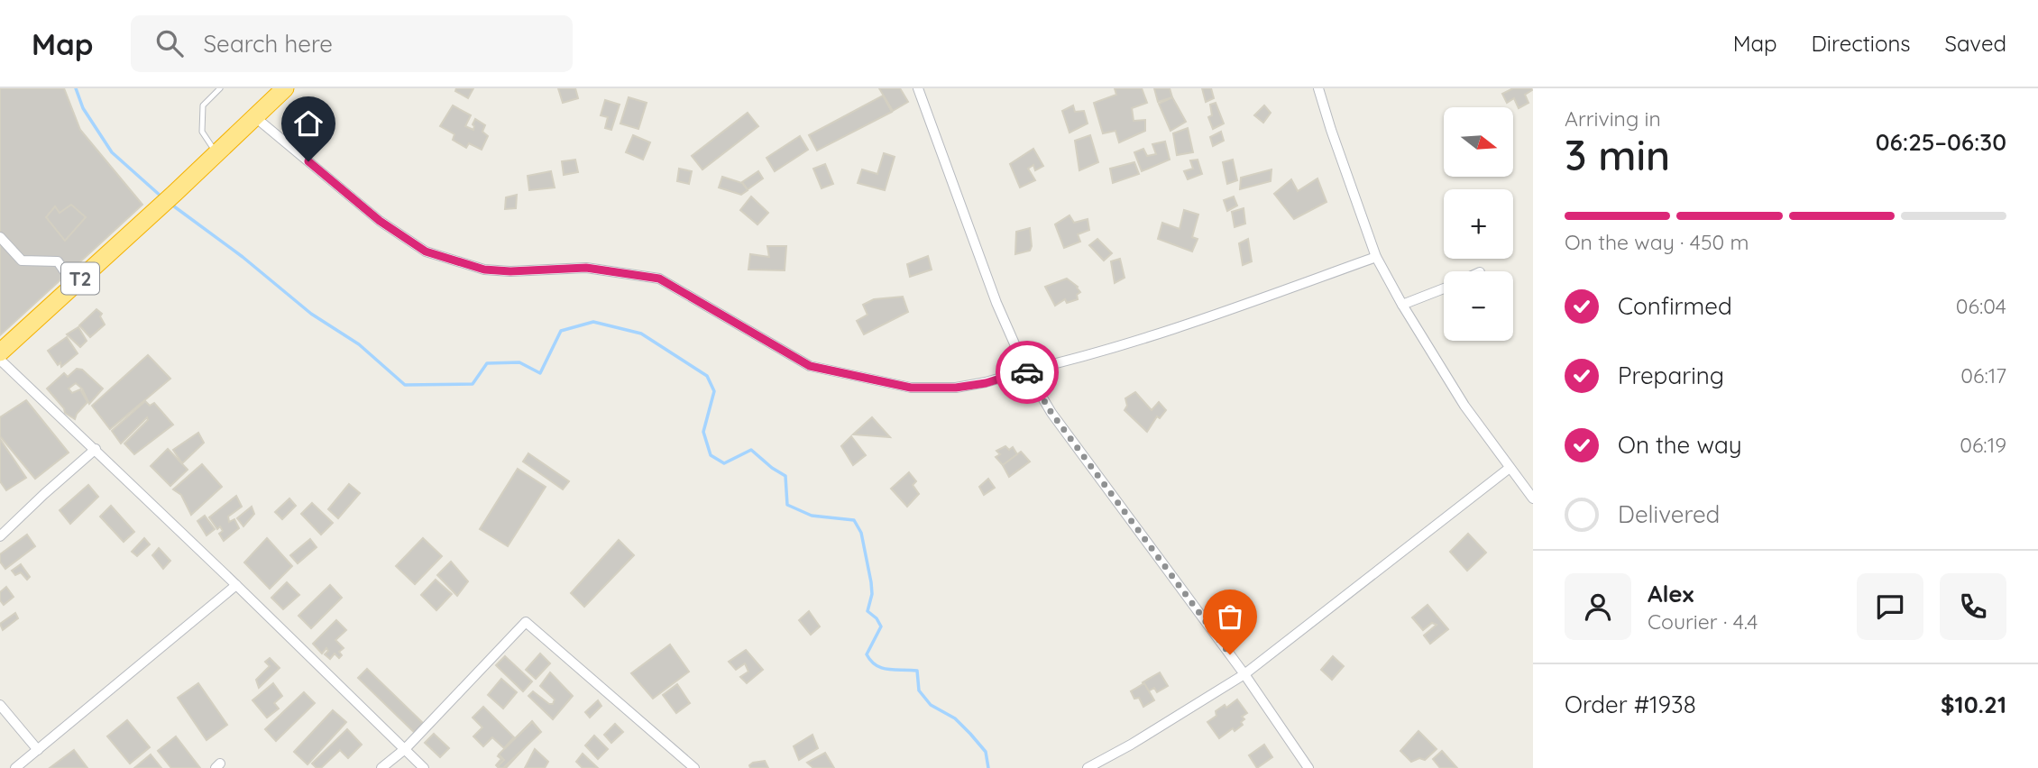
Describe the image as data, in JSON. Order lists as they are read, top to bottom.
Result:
{
  "streets": {
    "highway": ["T2"]
  },
  "north": "right",
  "page": {
    "header": "Map",
    "search": "Search here",
    "nav": ["Map", "Directions", "Saved"],
    "heading": ["3 min", "Arriving in", "06:25–06:30"],
    "panel": [
      "Alex",
      "Courier · 4.4",
      "Order #1938",
      "$10.21"
    ],
    "map_buttons": ["+", "−"],
    "bar": "On the way · 450 m",
    "list": [
      ["Confirmed", "06:04"],
      ["Preparing", "06:17"],
      ["On the way", "06:19"],
      "Delivered"
    ]
  }
}
